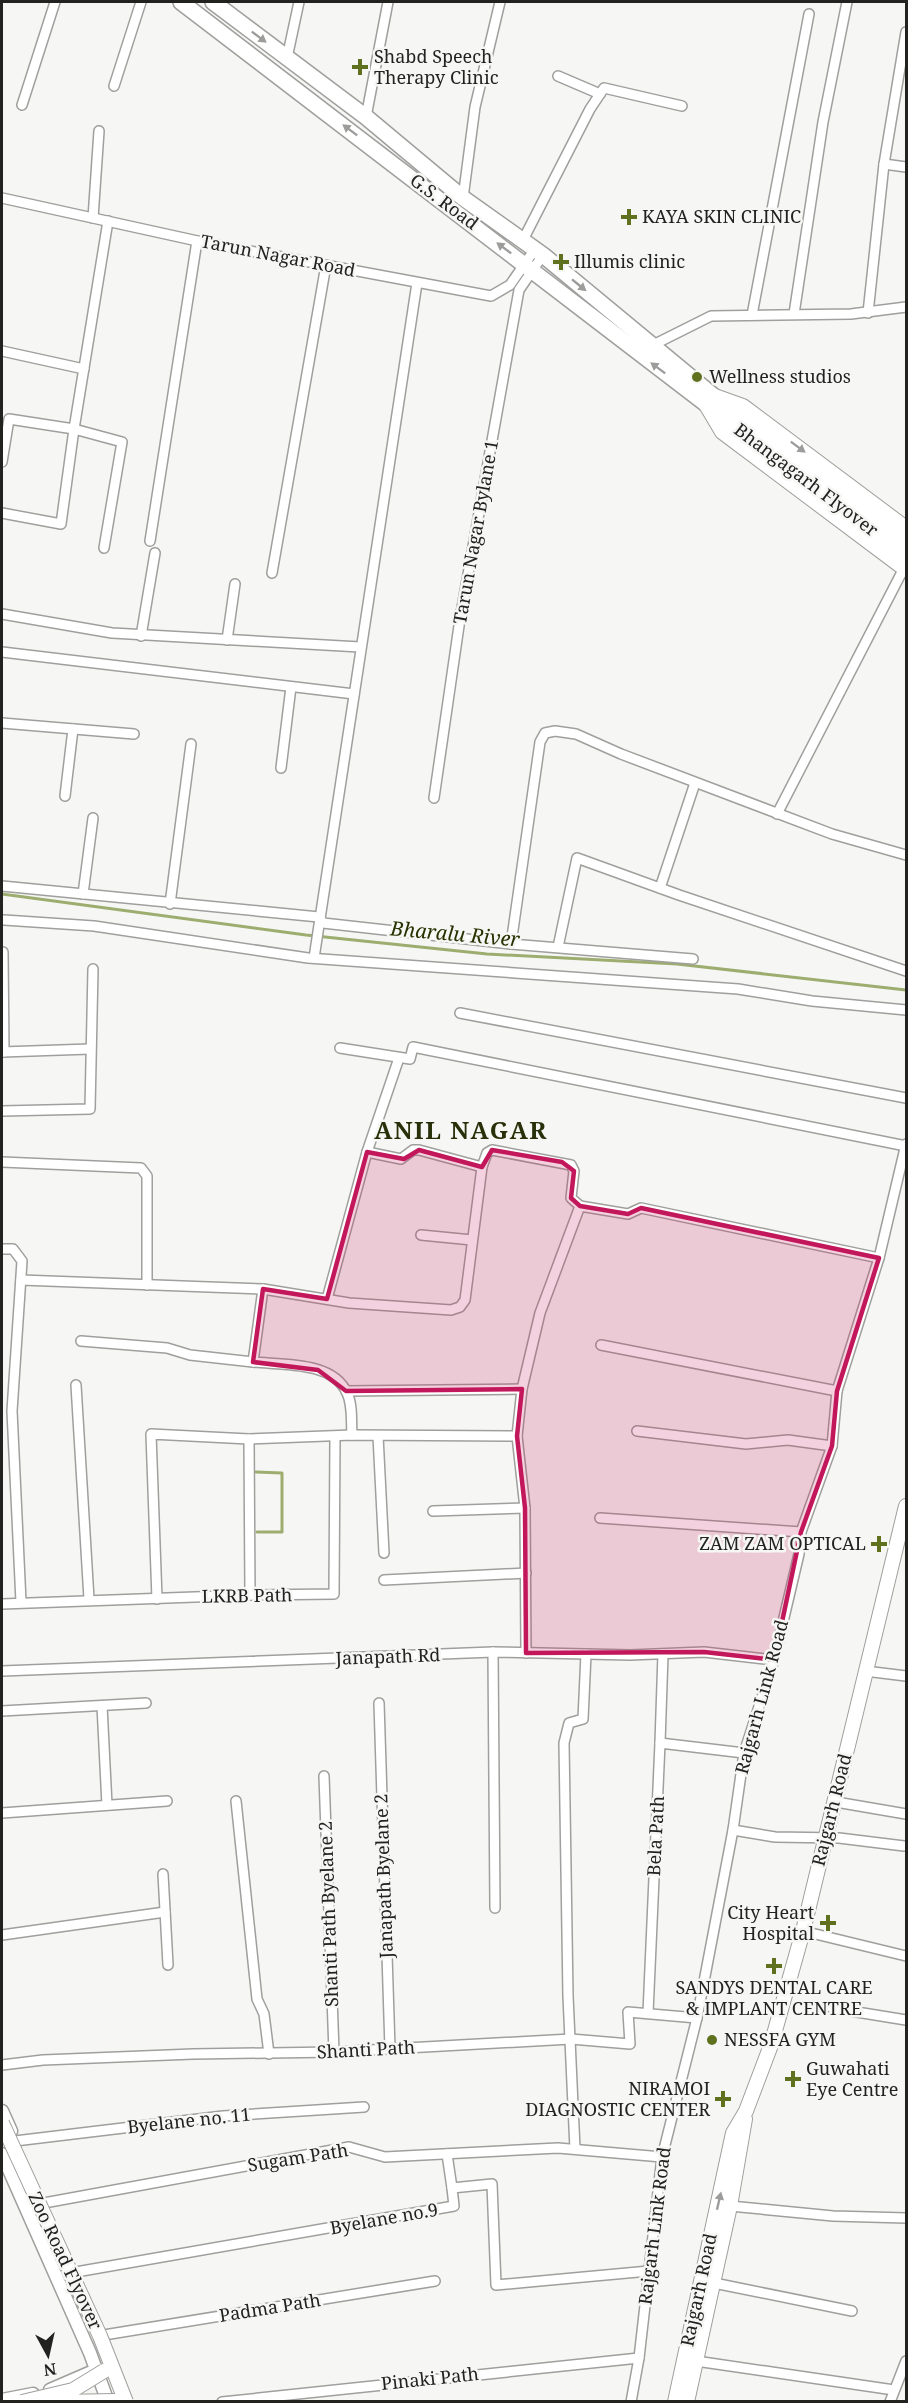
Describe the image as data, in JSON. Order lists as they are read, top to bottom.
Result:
{
  "streets": {
    "main road": [
      "G.S. Road",
      "Bhangagarh Flyover",
      "Rajgarh Road",
      "Zoo Road Flyover"
    ],
    "street": [
      "Tarun Nagar Road",
      "Tarun Nagar Bylane 1",
      "LKRB Path",
      "Janapath Rd",
      "Rajgarh Link Road",
      "Bela Path",
      "Janapath Byelane 2",
      "Shanti Path Byelane 2",
      "Shanti Path",
      "Byelane no. 11",
      "Sugam Path",
      "Byelane no.9",
      "Padma Path",
      "Pinaki Path"
    ]
  },
  "crossings": [
    ["G.S. Road", "Tarun Nagar Road"],
    ["G.S. Road", "Bhangagarh Flyover"],
    ["G.S. Road", "Tarun Nagar Bylane 1"],
    ["Tarun Nagar Road", "Tarun Nagar Bylane 1"],
    ["Janapath Rd", "Rajgarh Link Road"],
    ["Janapath Rd", "Bela Path"],
    ["Rajgarh Link Road", "Sugam Path"],
    ["Rajgarh Link Road", "Byelane no.9"],
    ["Rajgarh Link Road", "Pinaki Path"],
    ["Bela Path", "Shanti Path"],
    ["Janapath Byelane 2", "Shanti Path"],
    ["Shanti Path Byelane 2", "Shanti Path"],
    ["Byelane no. 11", "Zoo Road Flyover"]
  ],
  "districts": ["ANIL NAGAR"],
  "water": ["Bharalu River"],
  "places": {
    "health": [
      "Shabd Speech Therapy Clinic",
      "KAYA SKIN CLINIC",
      "Illumis clinic",
      "ZAM ZAM OPTICAL",
      "City Heart Hospital",
      "SANDYS DENTAL CARE & IMPLANT CENTRE",
      "Guwahati Eye Centre",
      "NIRAMOI DIAGNOSTIC CENTER"
    ],
    "other": ["Wellness studios", "NESSFA GYM"]
  },
  "north": "bottom"
}
